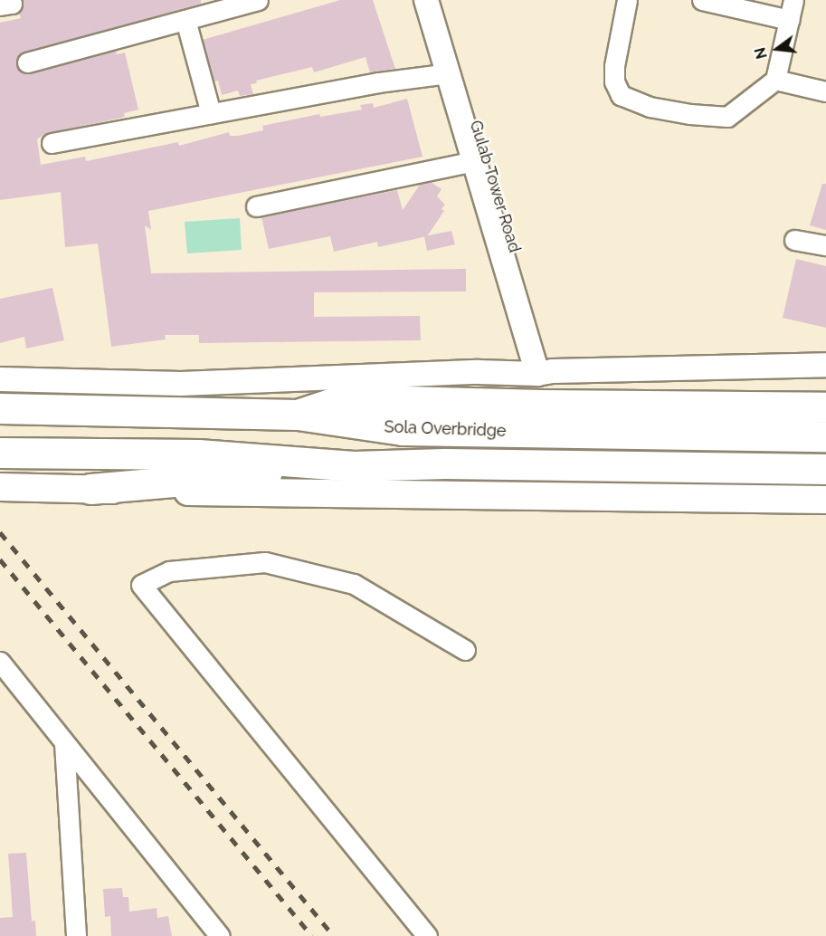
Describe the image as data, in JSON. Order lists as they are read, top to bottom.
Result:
{
  "streets": {
    "main road": ["Sola Overbridge"],
    "street": ["Gulab Tower Road"]
  },
  "north": "left"
}
